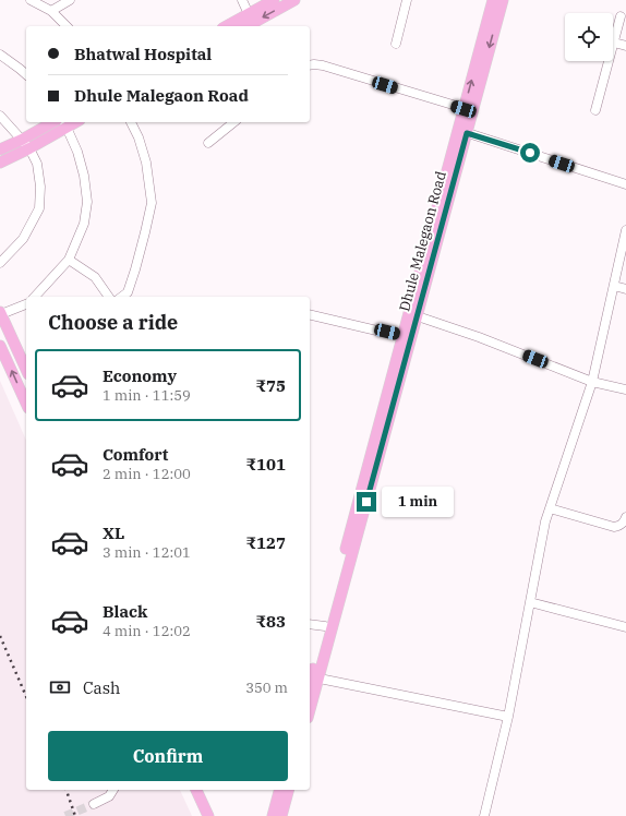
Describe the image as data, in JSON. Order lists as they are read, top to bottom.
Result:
{
  "streets": {
    "main road": ["Dhule Malegaon Road"]
  },
  "page": {
    "banner": ["Bhatwal Hospital", "Dhule Malegaon Road"],
    "heading": "Choose a ride",
    "list": [
      {
        "name": "Economy",
        "note": "1 min · 11:59",
        "value": "₹75"
      },
      {
        "name": "Comfort",
        "note": "2 min · 12:00",
        "value": "₹101"
      },
      {
        "name": "XL",
        "note": "3 min · 12:01",
        "value": "₹127"
      },
      {
        "name": "Black",
        "note": "4 min · 12:02",
        "value": "₹83"
      }
    ],
    "bubble": "1 min",
    "pay": ["Cash", "350 m"],
    "buttons": "Confirm"
  }
}
